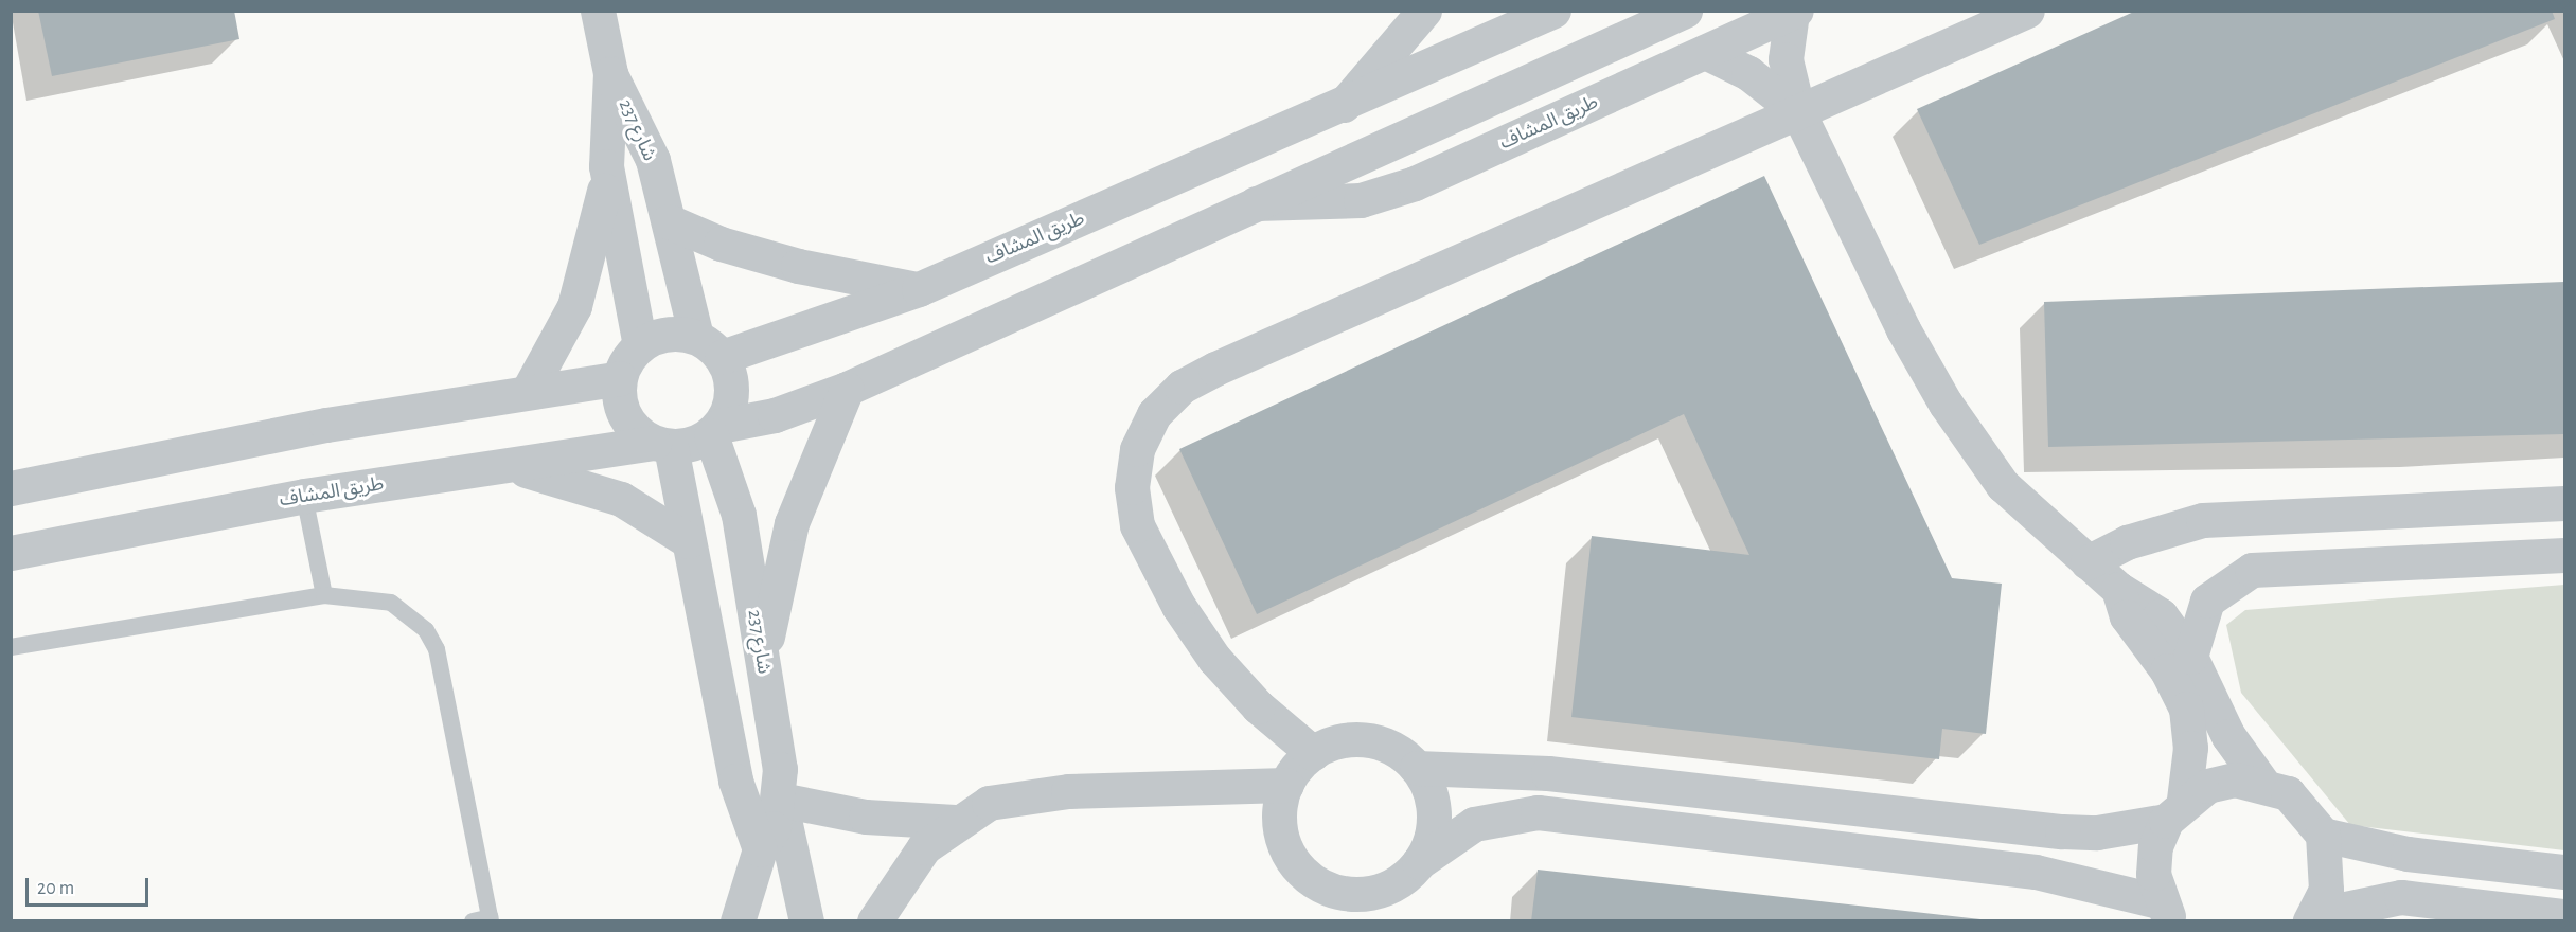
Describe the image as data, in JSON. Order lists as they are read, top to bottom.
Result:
{
  "streets": {
    "street": ["طريق المشاف", "شارع 237"]
  },
  "crossings": [
    ["طريق المشاف", "شارع 237"]
  ],
  "scale_bar": "20 m"
}
